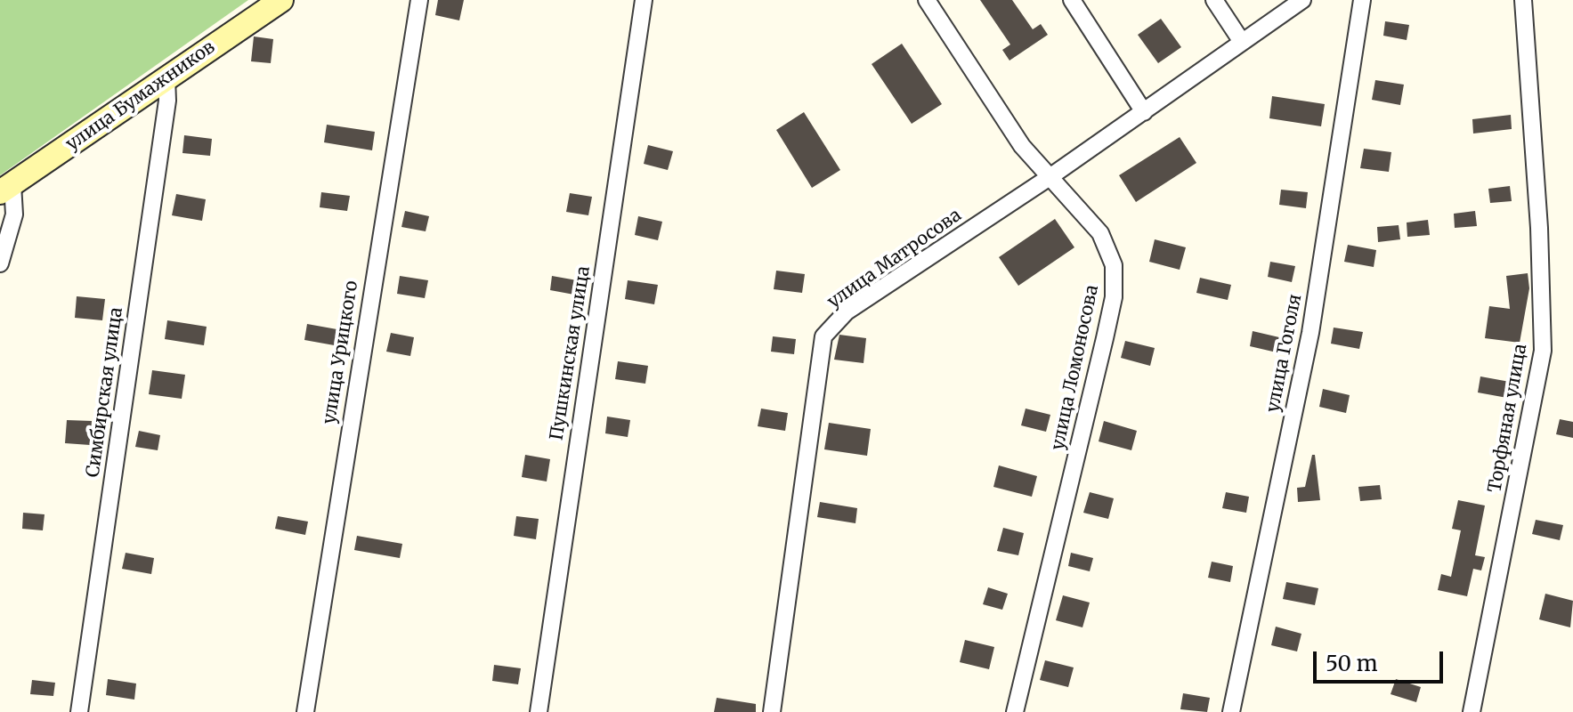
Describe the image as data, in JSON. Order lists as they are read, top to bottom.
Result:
{
  "streets": {
    "street": [
      "улица Бумажников",
      "улица Матросова",
      "улица Урицкого",
      "Пушкинская улица",
      "улица Гоголя",
      "улица Ломоносова",
      "Симбирская улица",
      "Торфяная улица"
    ]
  },
  "crossings": [
    ["улица Бумажников", "Симбирская улица"],
    ["улица Матросова", "улица Ломоносова"]
  ],
  "scale_bar": "50 m"
}
